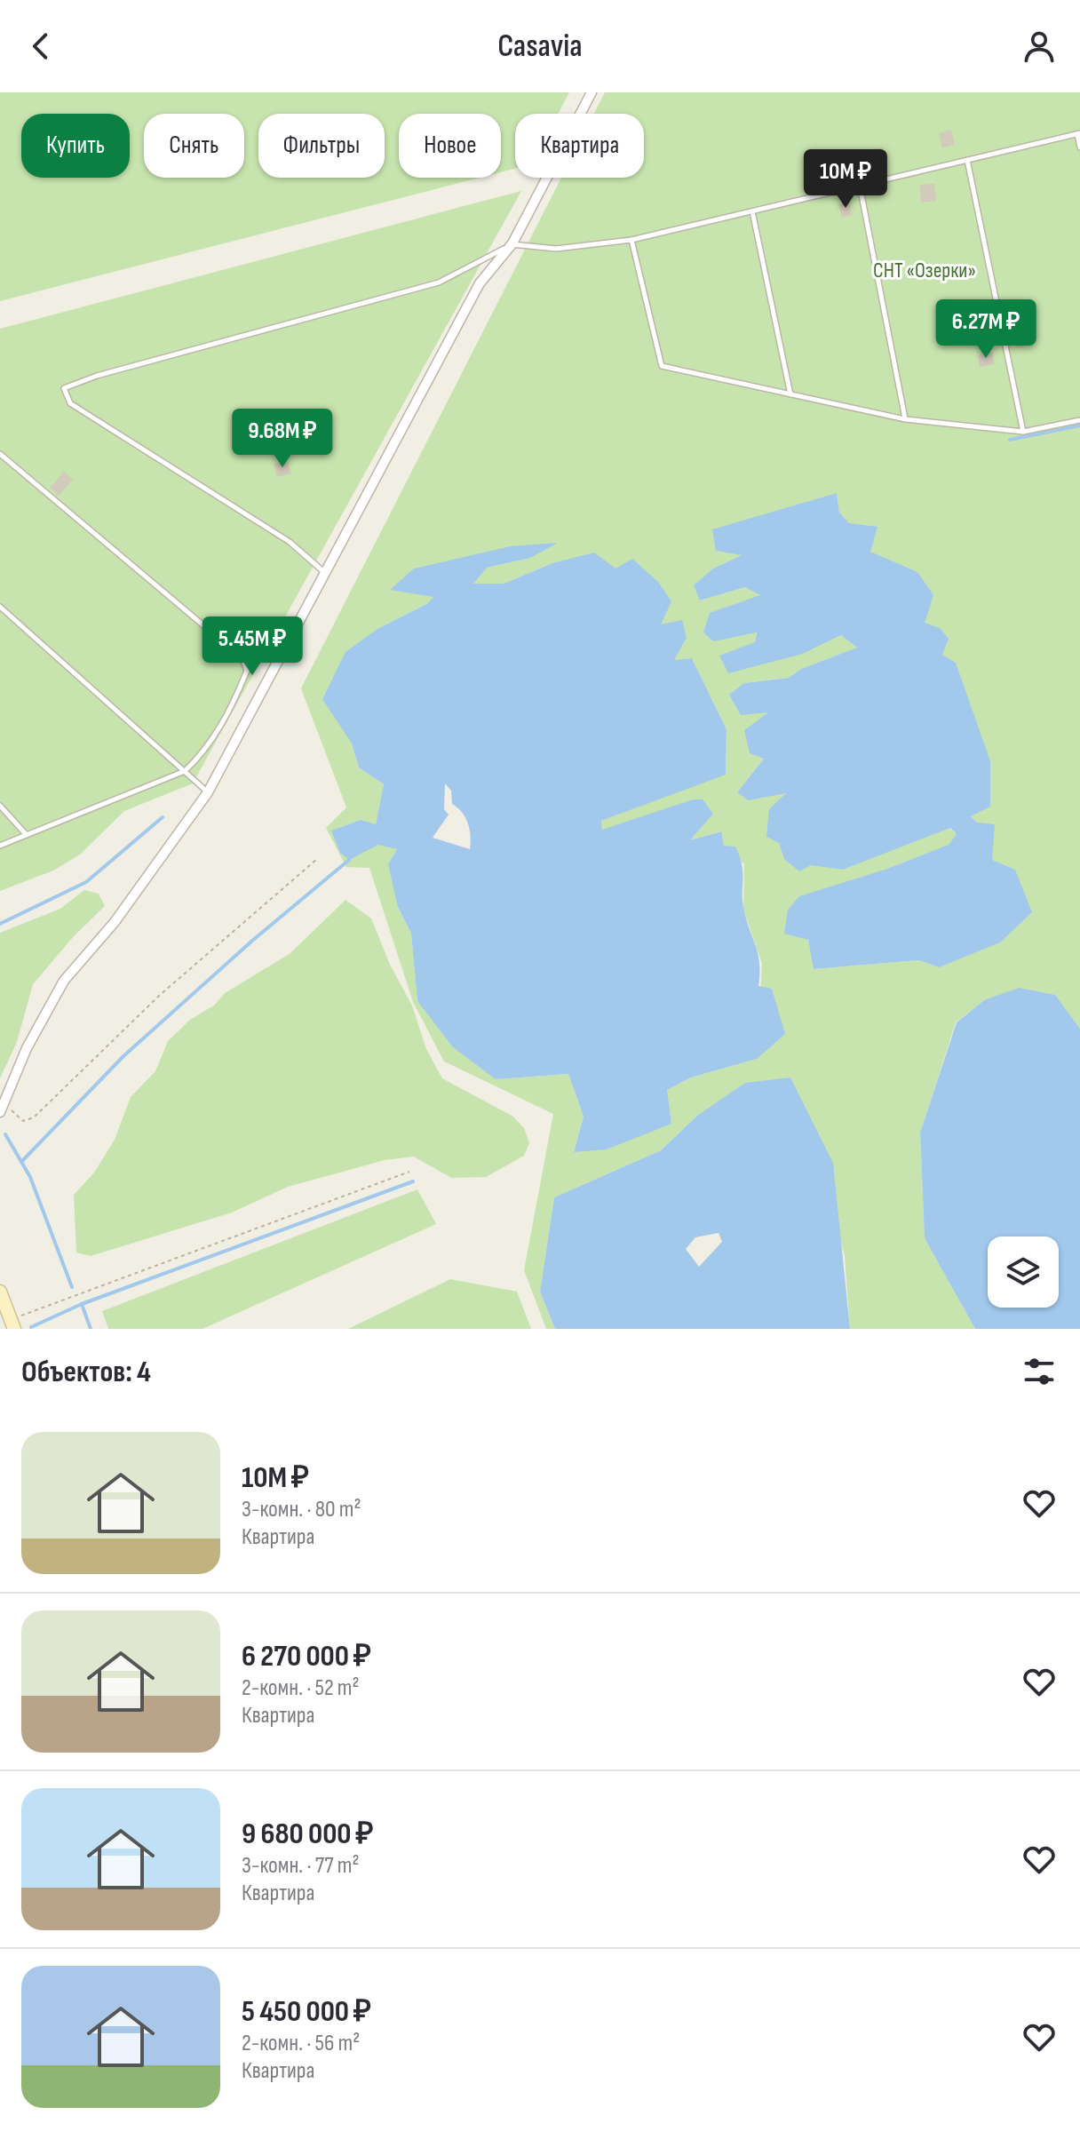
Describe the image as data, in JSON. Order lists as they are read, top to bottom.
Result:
{
  "parks": ["СНТ «Озерки»"],
  "page": {
    "header": "Casavia",
    "chip": [
      "Купить",
      "Снять",
      "Фильтры",
      "Новое",
      "Квартира"
    ],
    "price": [
      "10M ₽",
      "6.27M ₽",
      "9.68M ₽",
      "5.45M ₽"
    ],
    "heading": "Объектов: 4",
    "list": [
      {
        "name": "10M ₽",
        "note": "3-комн. · 80 m² · Квартира"
      },
      {
        "name": "6 270 000 ₽",
        "note": "2-комн. · 52 m² · Квартира"
      },
      {
        "name": "9 680 000 ₽",
        "note": "3-комн. · 77 m² · Квартира"
      },
      {
        "name": "5 450 000 ₽",
        "note": "2-комн. · 56 m² · Квартира"
      }
    ]
  }
}
